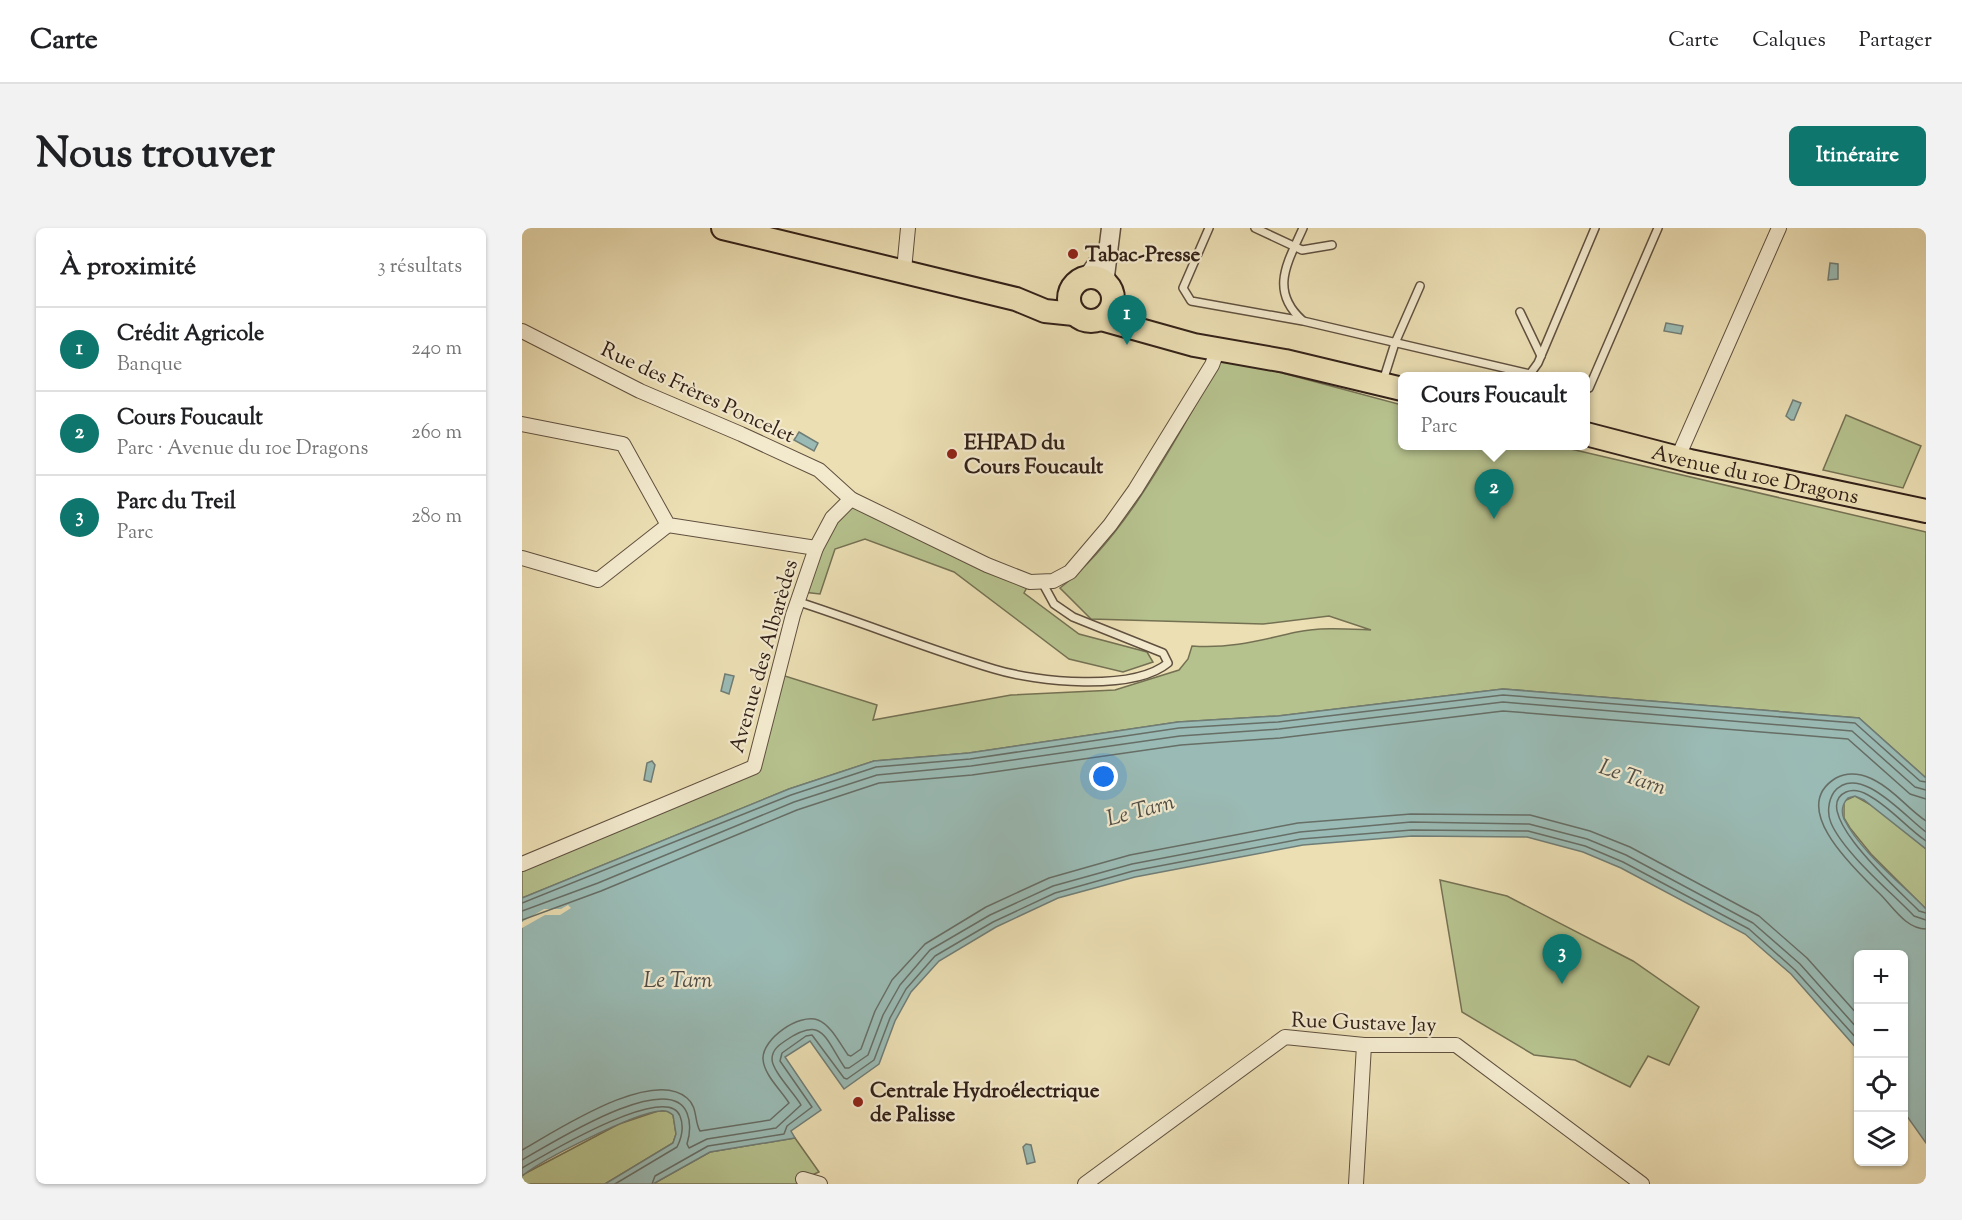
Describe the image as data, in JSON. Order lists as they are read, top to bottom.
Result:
{
  "streets": {
    "main road": ["Avenue du 10e Dragons"],
    "street": ["Rue des Frères Poncelet", "Avenue des Albarèdes", "Rue Gustave Jay"]
  },
  "crossings": [
    ["Rue des Frères Poncelet", "Avenue des Albarèdes"]
  ],
  "water": ["Le Tarn"],
  "places": ["Tabac-Presse", "EHPAD du Cours Foucault", "Centrale Hydroélectrique de Palisse"],
  "page": {
    "header": "Carte",
    "nav": ["Carte", "Calques", "Partager"],
    "title": "Nous trouver",
    "buttons": "Itinéraire",
    "heading": ["À proximité", "3 résultats"],
    "pins": ["1", "2", "3"],
    "list": [
      {
        "mark": "1",
        "name": "Crédit Agricole",
        "note": "Banque",
        "value": "240 m"
      },
      {
        "mark": "2",
        "name": "Cours Foucault",
        "note": "Parc · Avenue du 10e Dragons",
        "value": "260 m"
      },
      {
        "mark": "3",
        "name": "Parc du Treil",
        "note": "Parc",
        "value": "280 m"
      }
    ],
    "popup": ["Cours Foucault", "Parc"],
    "map_buttons": ["+", "−"]
  }
}
